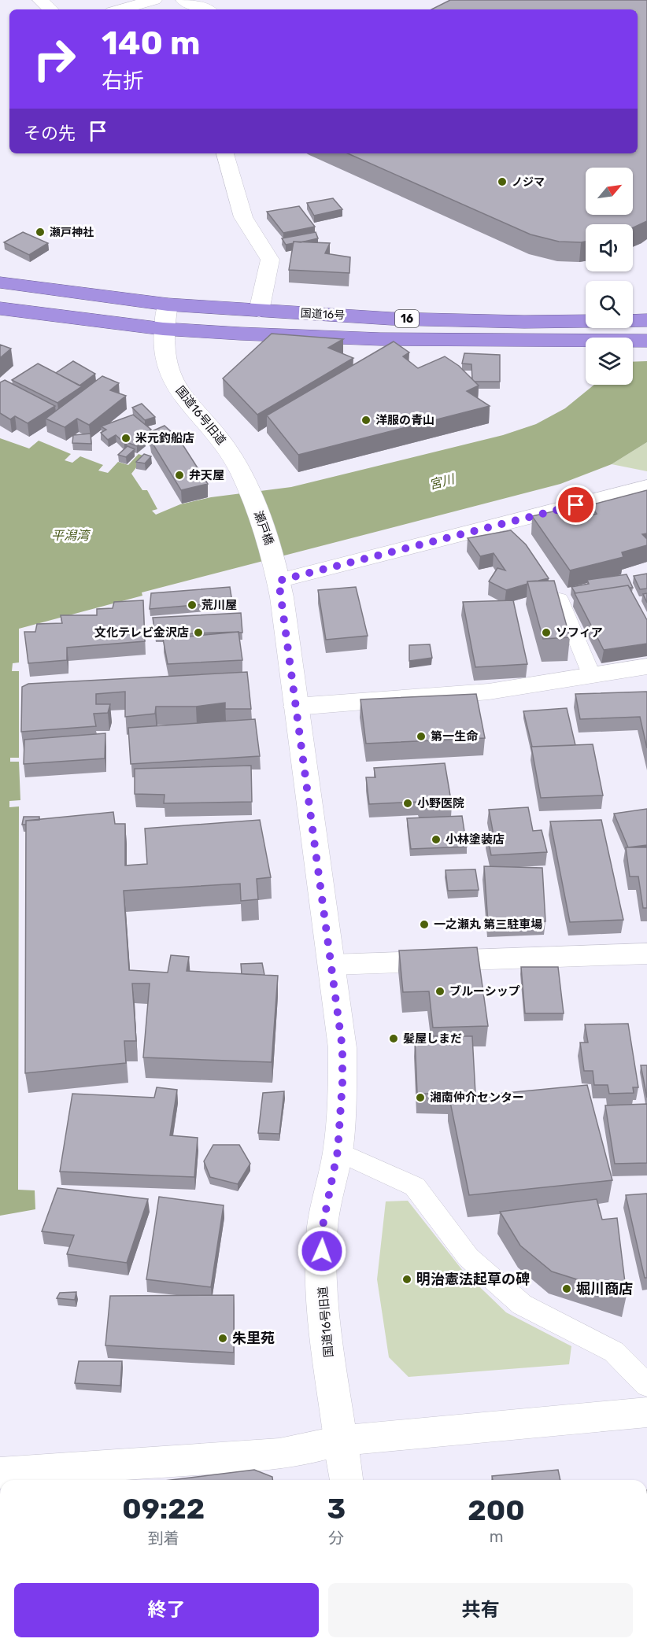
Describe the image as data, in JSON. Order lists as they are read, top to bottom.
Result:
{
  "streets": {
    "highway": ["国道16号", "16"],
    "street": ["国道16号旧道", "瀬戸橋"]
  },
  "crossings": [
    ["国道16号", "国道16号旧道"],
    ["国道16号旧道", "瀬戸橋"]
  ],
  "water": ["宮川", "平潟湾"],
  "places": [
    "ノジマ",
    "瀬戸神社",
    "洋服の青山",
    "米元釣船店",
    "弁天屋",
    "荒川屋",
    "文化テレビ金沢店",
    "ソフィア",
    "第一生命",
    "小野医院",
    "小林塗装店",
    "一之瀬丸 第三駐車場",
    "ブルーシップ",
    "髪屋しまだ",
    "湘南仲介センター",
    "明治憲法起草の碑",
    "堀川商店",
    "朱里苑"
  ],
  "north": "top right",
  "page": {
    "turn": ["140 m", "右折"],
    "then": "その先",
    "eta": [
      "09:22",
      "到着",
      "3",
      "分",
      "200",
      "m"
    ],
    "buttons": ["終了", "共有"]
  }
}
